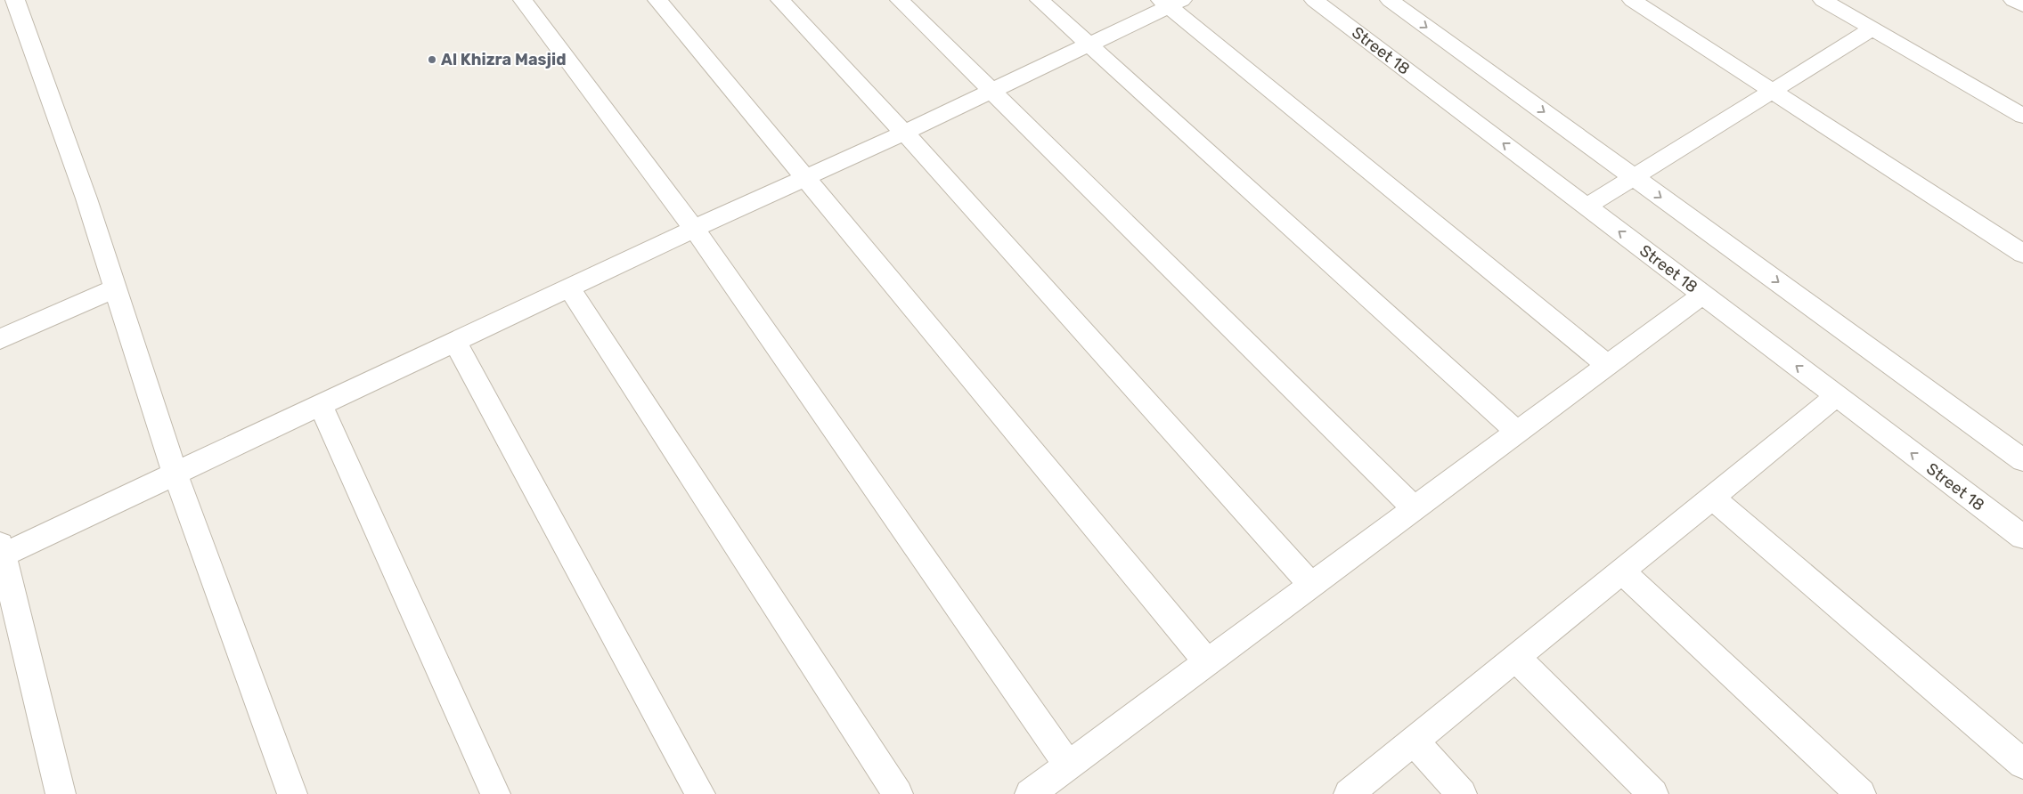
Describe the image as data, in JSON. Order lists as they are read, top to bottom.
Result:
{
  "streets": {
    "street": ["Street 18"]
  },
  "places": ["Al Khizra Masjid"]
}
